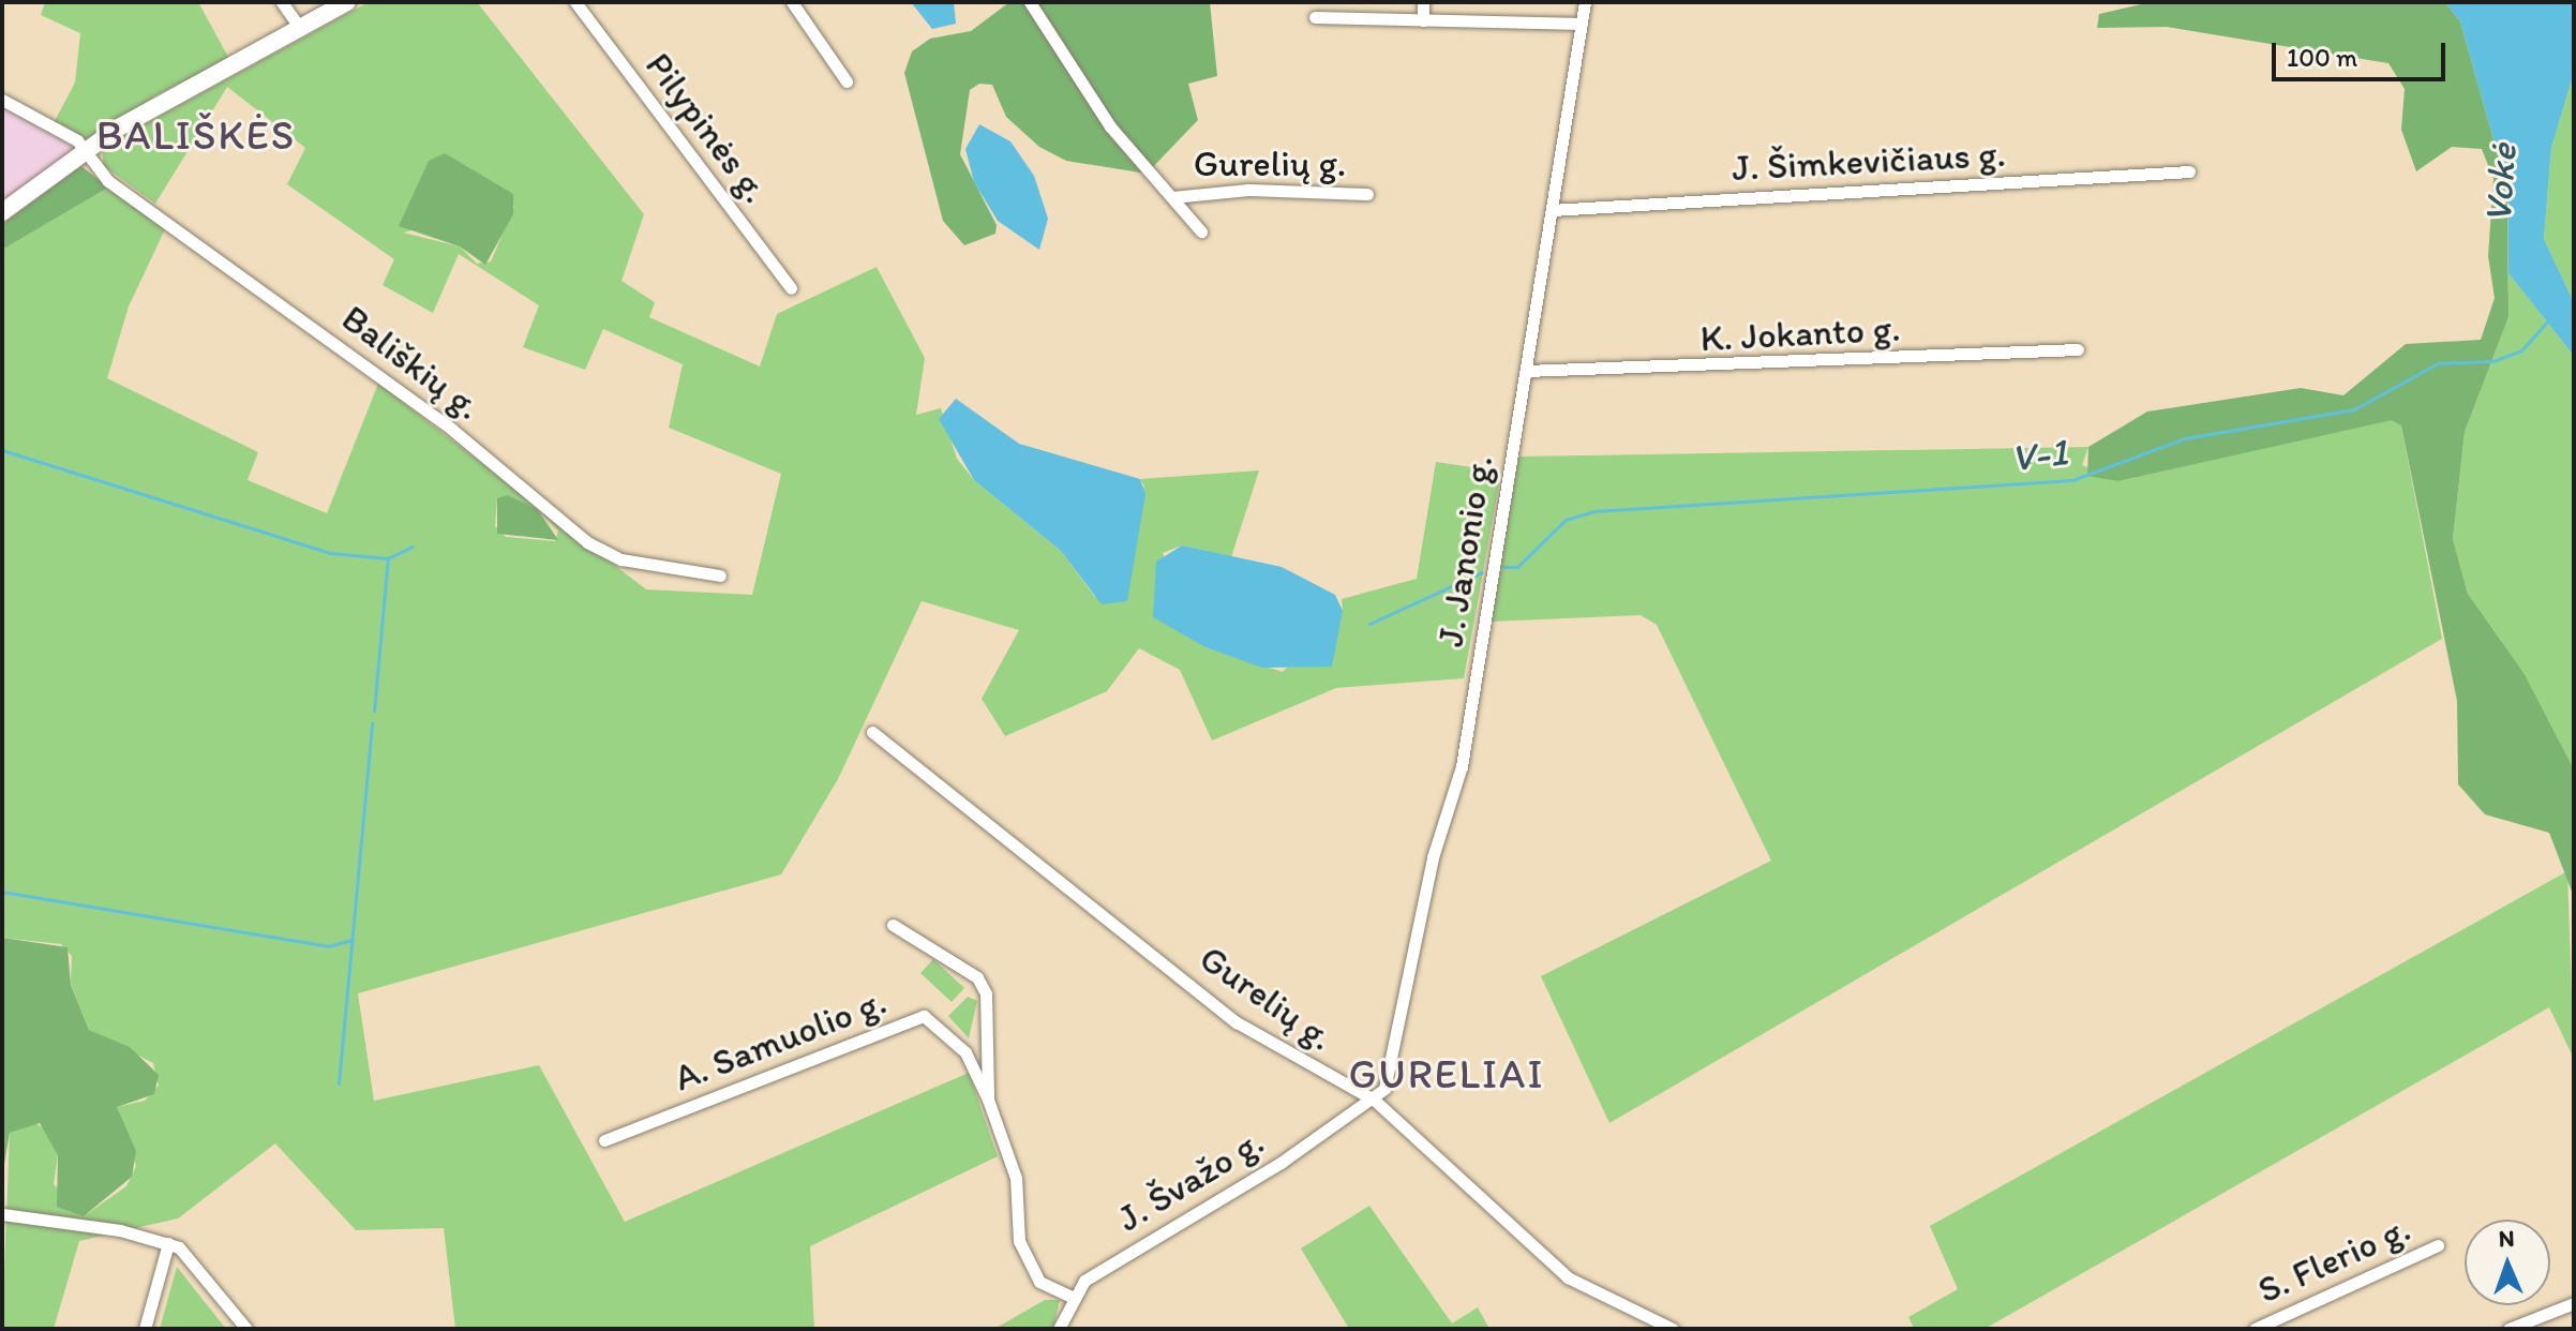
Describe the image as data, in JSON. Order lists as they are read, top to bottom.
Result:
{
  "streets": {
    "street": [
      "Pilypinės g.",
      "J. Šimkevičiaus g.",
      "Gurelių g.",
      "K. Jokanto g.",
      "Bališkių g.",
      "J. Janonio g.",
      "A. Samuolio g.",
      "J. Švažo g.",
      "S. Flerio g."
    ]
  },
  "crossings": [
    ["J. Šimkevičiaus g.", "J. Janonio g."],
    ["Gurelių g.", "J. Janonio g."],
    ["Gurelių g.", "J. Švažo g."],
    ["K. Jokanto g.", "J. Janonio g."],
    ["J. Janonio g.", "J. Švažo g."]
  ],
  "districts": ["BALIŠKĖS", "GURELIAI"],
  "water": ["Vokė", "V-1"],
  "scale_bar": "100 m",
  "north": "top"
}
